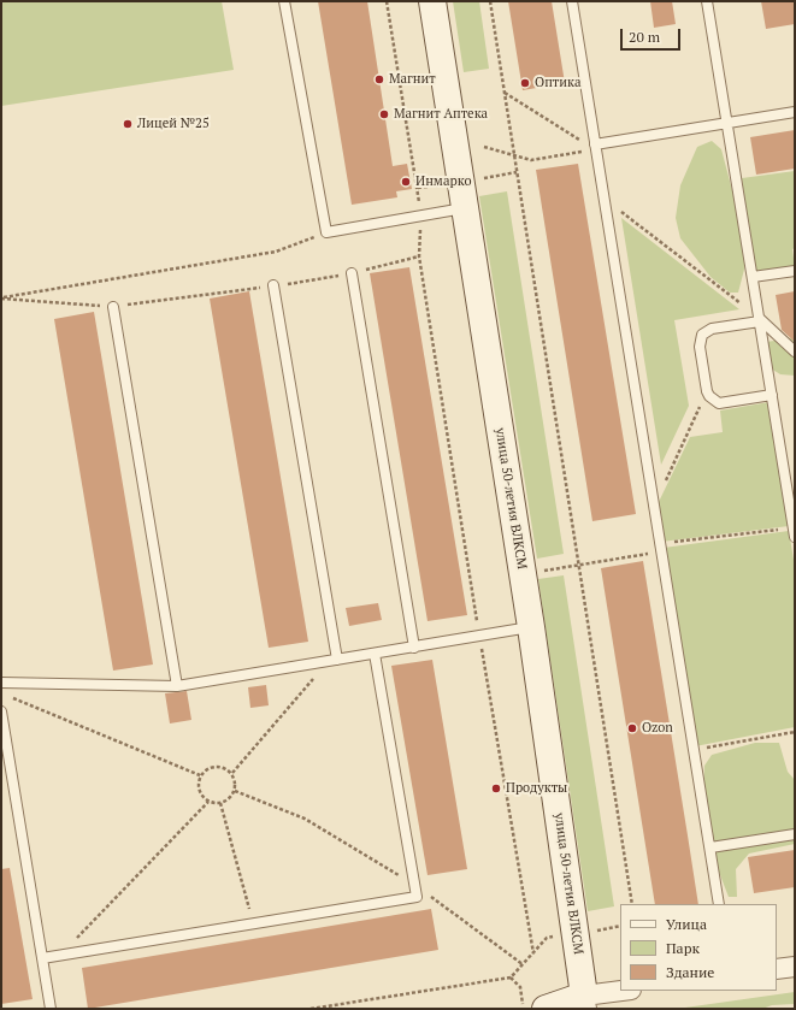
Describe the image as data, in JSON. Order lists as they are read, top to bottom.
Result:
{
  "streets": {
    "main road": ["улица 50-летия ВЛКСМ"]
  },
  "places": [
    "Магнит",
    "Оптика",
    "Магнит Аптека",
    "Лицей №25",
    "Инмарко",
    "Ozon",
    "Продукты"
  ],
  "legend": ["Улица", "Парк", "Здание"],
  "scale_bar": "20 m"
}
